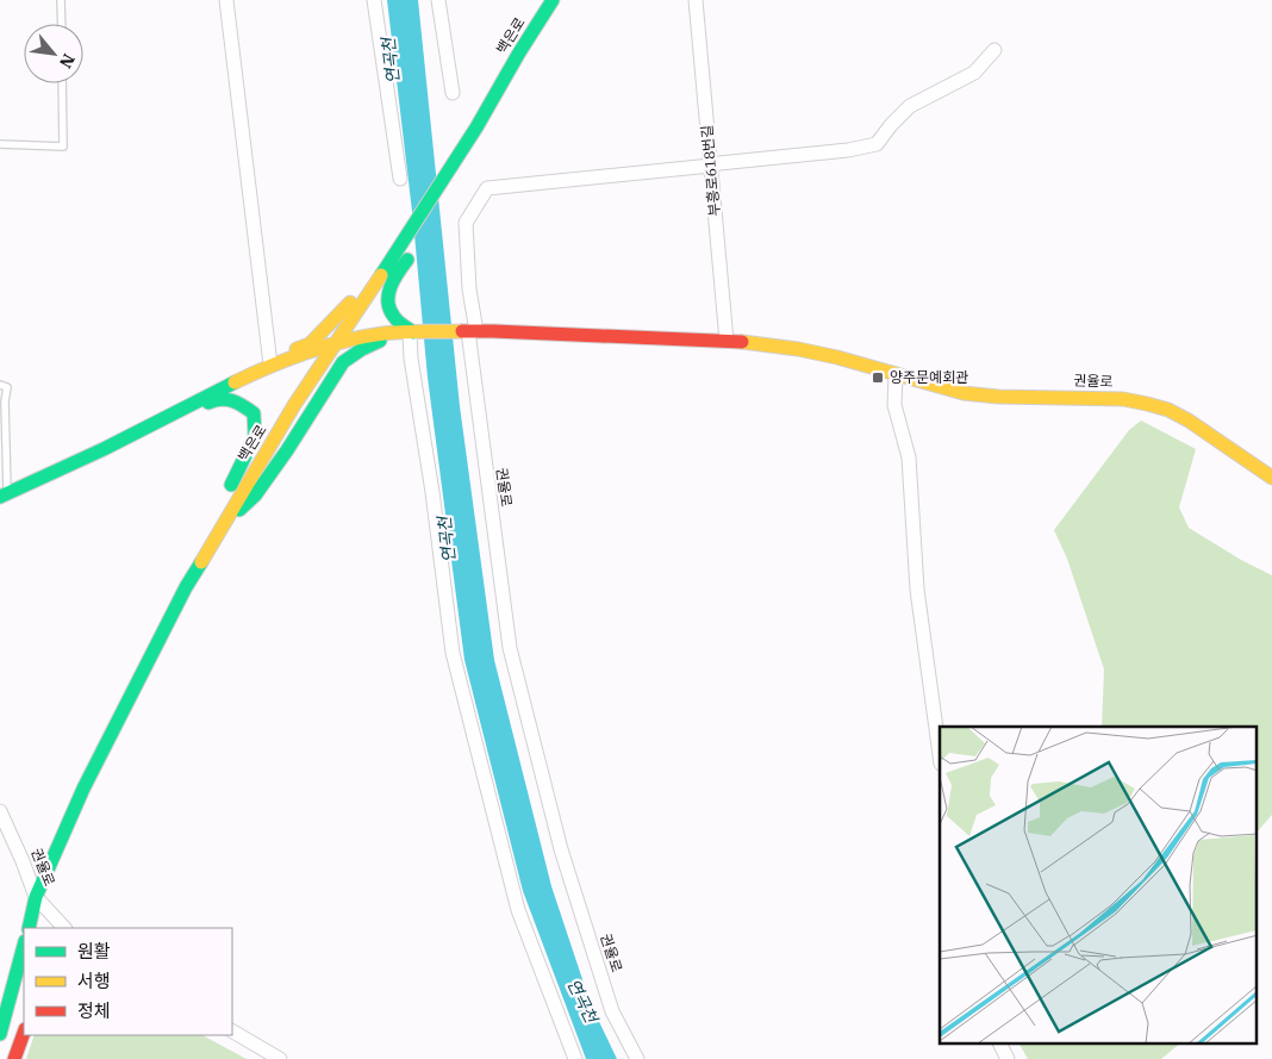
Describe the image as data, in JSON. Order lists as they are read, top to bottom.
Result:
{
  "streets": {
    "main road": ["백은로", "권율로"],
    "street": ["부흥로618번길"]
  },
  "crossings": [
    ["백은로", "권율로"],
    ["부흥로618번길", "권율로"]
  ],
  "water": ["연곡천"],
  "places": {
    "transit": ["양주문예회관"]
  },
  "legend": ["원활", "서행", "정체"],
  "north": "bottom right"
}
